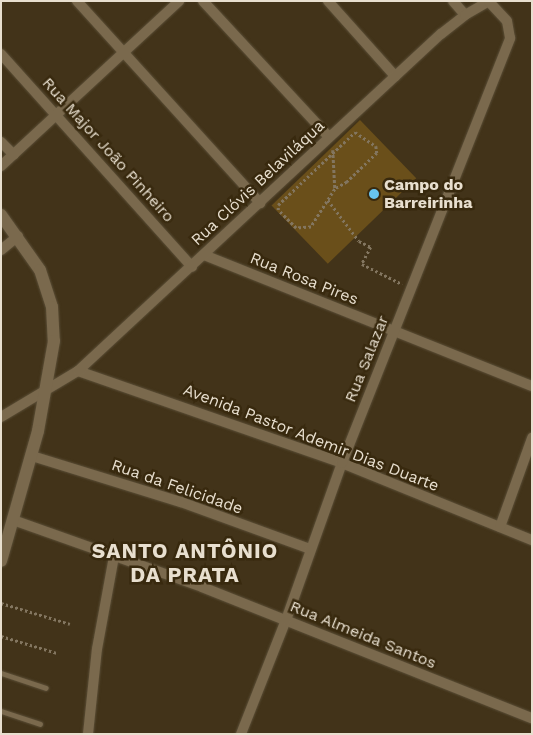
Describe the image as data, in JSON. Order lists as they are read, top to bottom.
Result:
{
  "streets": {
    "street": [
      "Rua Major João Pinheiro",
      "Rua Clóvis Belaviláqua",
      "Rua Rosa Pires",
      "Rua Salazar",
      "Avenida Pastor Ademir Dias Duarte",
      "Rua da Felicidade",
      "Rua Almeida Santos"
    ]
  },
  "crossings": [
    ["Rua Major João Pinheiro", "Rua Clóvis Belaviláqua"],
    ["Rua Clóvis Belaviláqua", "Rua Rosa Pires"],
    ["Rua Clóvis Belaviláqua", "Rua Salazar"],
    ["Rua Clóvis Belaviláqua", "Avenida Pastor Ademir Dias Duarte"],
    ["Rua Rosa Pires", "Rua Salazar"],
    ["Rua Salazar", "Avenida Pastor Ademir Dias Duarte"],
    ["Rua Salazar", "Rua da Felicidade"],
    ["Rua Salazar", "Rua Almeida Santos"]
  ],
  "districts": ["SANTO ANTÔNIO DA PRATA"],
  "places": ["Campo do Barreirinha"]
}
